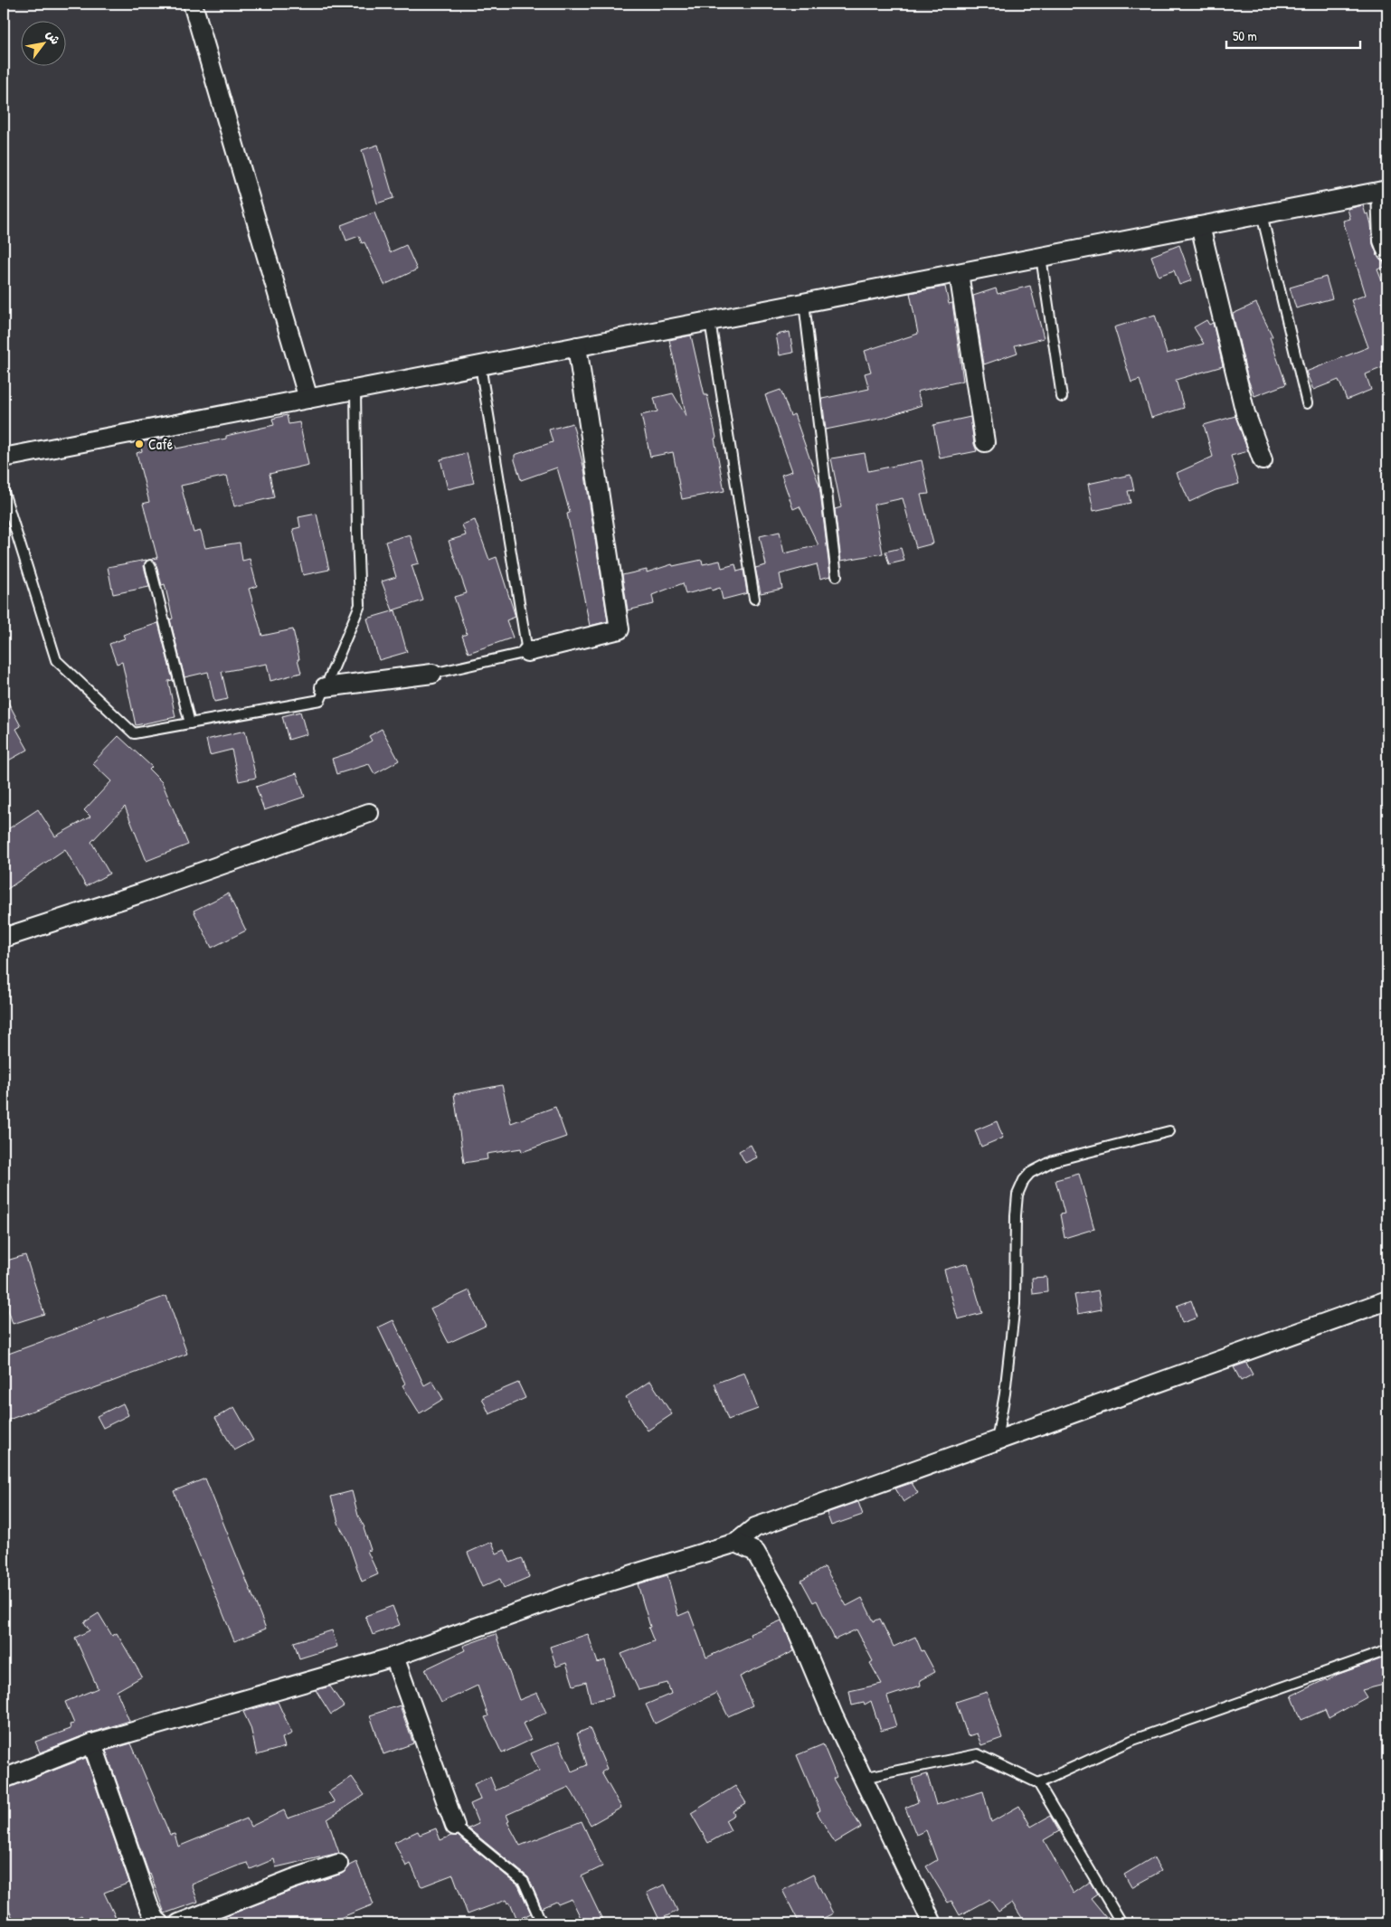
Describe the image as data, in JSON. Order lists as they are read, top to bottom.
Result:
{
  "places": ["Café"],
  "scale_bar": "50 m",
  "north": "top right"
}
